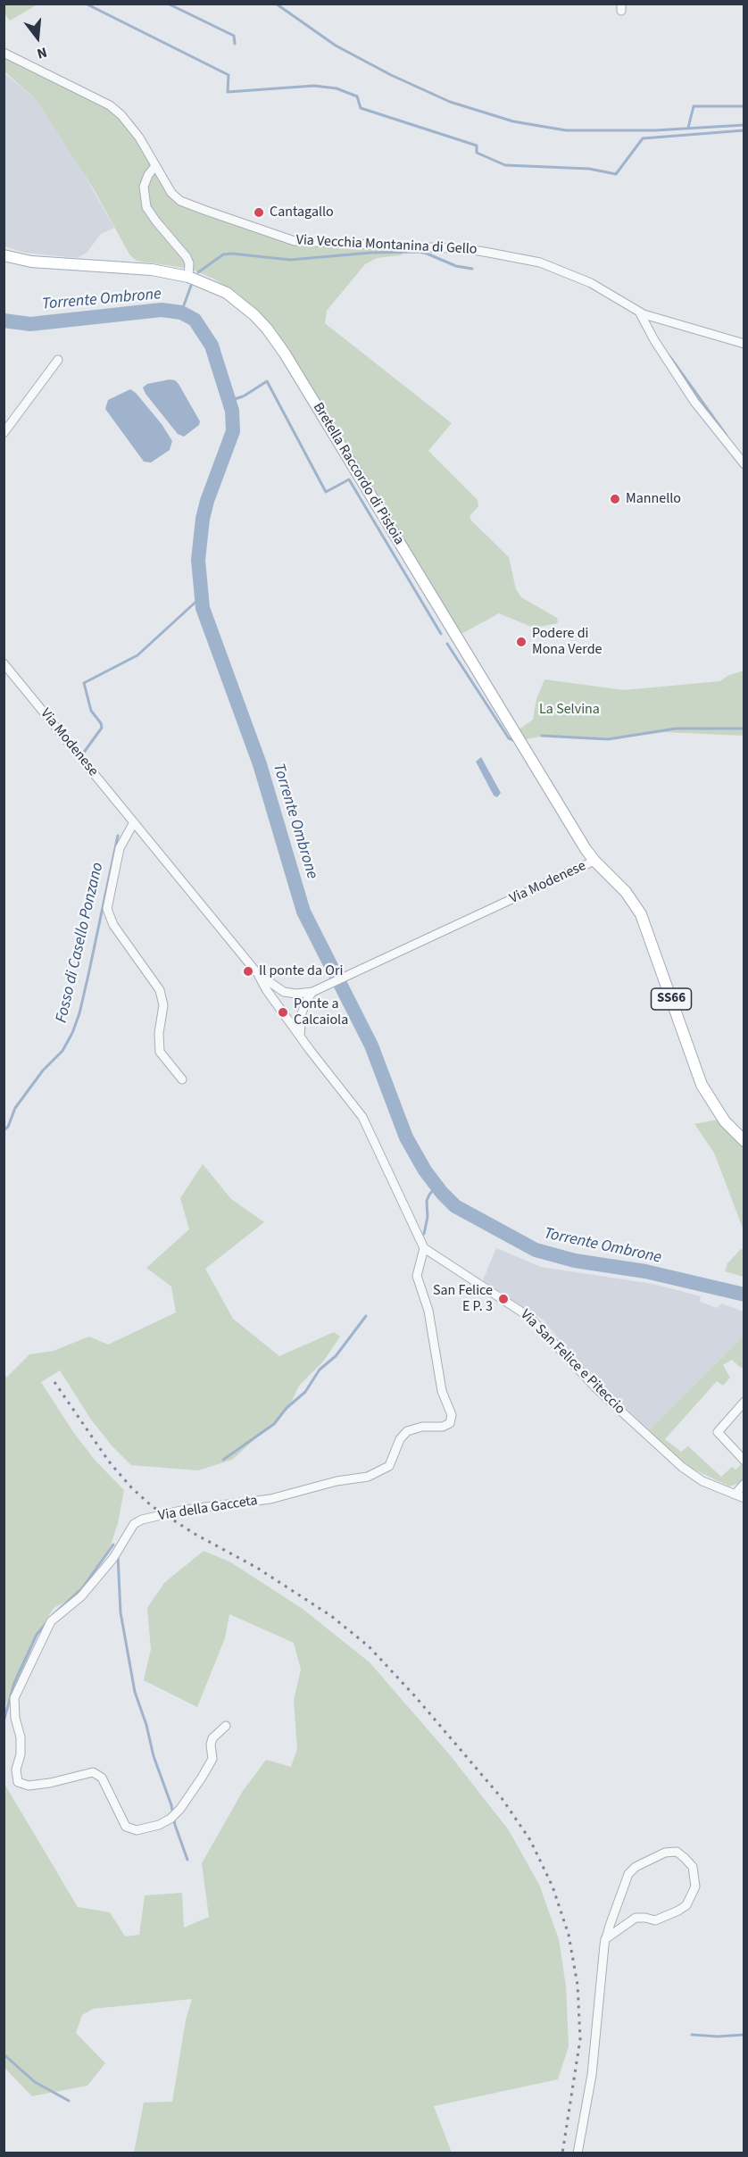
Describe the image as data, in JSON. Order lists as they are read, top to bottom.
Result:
{
  "streets": {
    "main road": ["Bretella Raccordo di Pistoia", "Via Modenese", "SS66"],
    "street": ["Via Vecchia Montanina di Gello", "Via San Felice e Piteccio", "Via della Gacceta"]
  },
  "crossings": [
    ["Bretella Raccordo di Pistoia", "Via Modenese"],
    ["Via San Felice e Piteccio", "Via della Gacceta"]
  ],
  "water": ["Torrente Ombrone", "Fosso di Casello Ponzano"],
  "parks": ["La Selvina"],
  "places": [
    "Cantagallo",
    "Mannello",
    "Podere di Mona Verde",
    "Il ponte da Ori",
    "Ponte a Calcaiola",
    "San Felice E P. 3"
  ],
  "north": "bottom"
}
